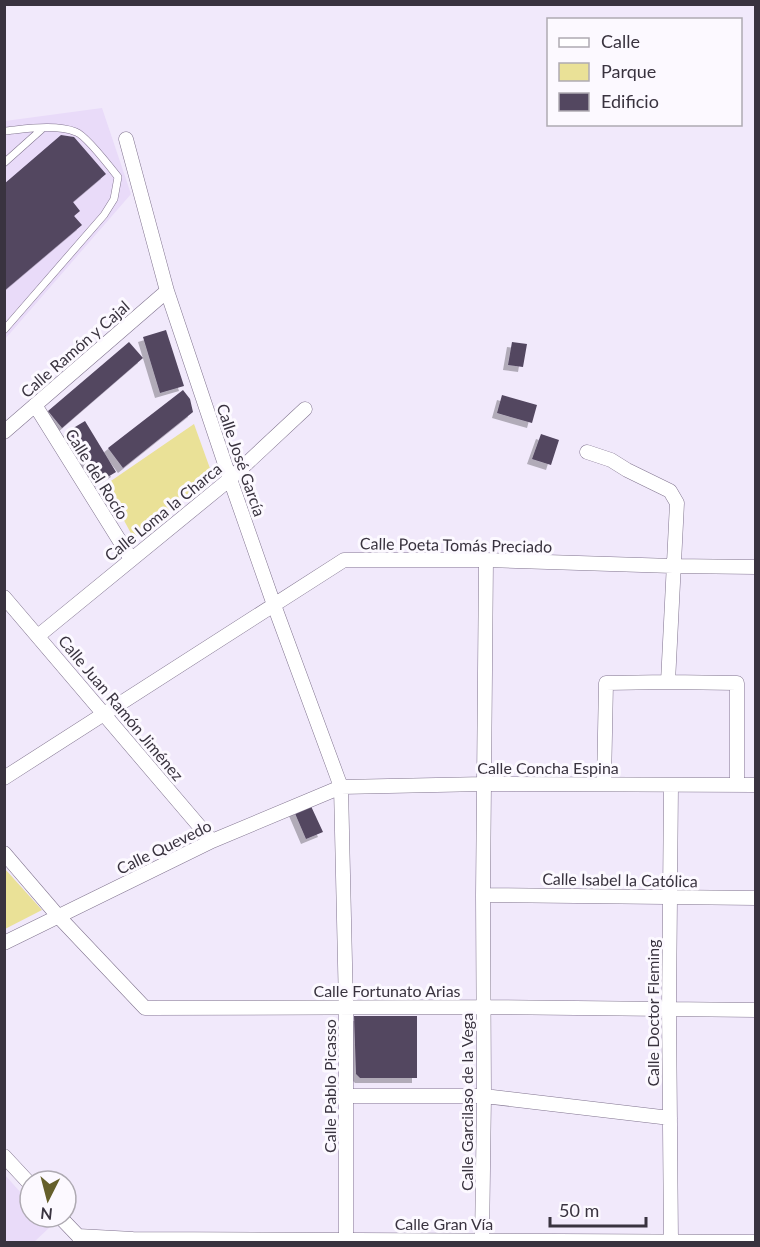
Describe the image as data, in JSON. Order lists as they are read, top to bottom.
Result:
{
  "streets": {
    "street": [
      "Calle Ramón y Cajal",
      "Calle José García",
      "Calle del Rocío",
      "Calle Loma la Charca",
      "Calle Poeta Tomás Preciado",
      "Calle Juan Ramón Jiménez",
      "Calle Concha Espina",
      "Calle Quevedo",
      "Calle Isabel la Católica",
      "Calle Fortunato Arias",
      "Calle Doctor Fleming",
      "Calle Pablo Picasso",
      "Calle Garcilaso de la Vega",
      "Calle Gran Vía"
    ]
  },
  "crossings": [
    ["Calle Ramón y Cajal", "Calle José García"],
    ["Calle Ramón y Cajal", "Calle del Rocío"],
    ["Calle José García", "Calle Loma la Charca"],
    ["Calle José García", "Calle Poeta Tomás Preciado"],
    ["Calle José García", "Calle Concha Espina"],
    ["Calle José García", "Calle Quevedo"],
    ["Calle José García", "Calle Pablo Picasso"],
    ["Calle del Rocío", "Calle Loma la Charca"],
    ["Calle Loma la Charca", "Calle Juan Ramón Jiménez"],
    ["Calle Poeta Tomás Preciado", "Calle Juan Ramón Jiménez"],
    ["Calle Poeta Tomás Preciado", "Calle Garcilaso de la Vega"],
    ["Calle Juan Ramón Jiménez", "Calle Quevedo"],
    ["Calle Concha Espina", "Calle Quevedo"],
    ["Calle Concha Espina", "Calle Doctor Fleming"],
    ["Calle Concha Espina", "Calle Pablo Picasso"],
    ["Calle Concha Espina", "Calle Garcilaso de la Vega"],
    ["Calle Quevedo", "Calle Fortunato Arias"],
    ["Calle Quevedo", "Calle Pablo Picasso"],
    ["Calle Isabel la Católica", "Calle Doctor Fleming"],
    ["Calle Isabel la Católica", "Calle Garcilaso de la Vega"],
    ["Calle Fortunato Arias", "Calle Doctor Fleming"],
    ["Calle Fortunato Arias", "Calle Pablo Picasso"],
    ["Calle Fortunato Arias", "Calle Garcilaso de la Vega"],
    ["Calle Doctor Fleming", "Calle Gran Vía"],
    ["Calle Pablo Picasso", "Calle Gran Vía"],
    ["Calle Garcilaso de la Vega", "Calle Gran Vía"]
  ],
  "legend": ["Calle", "Parque", "Edificio"],
  "scale_bar": "50 m",
  "north": "bottom"
}
